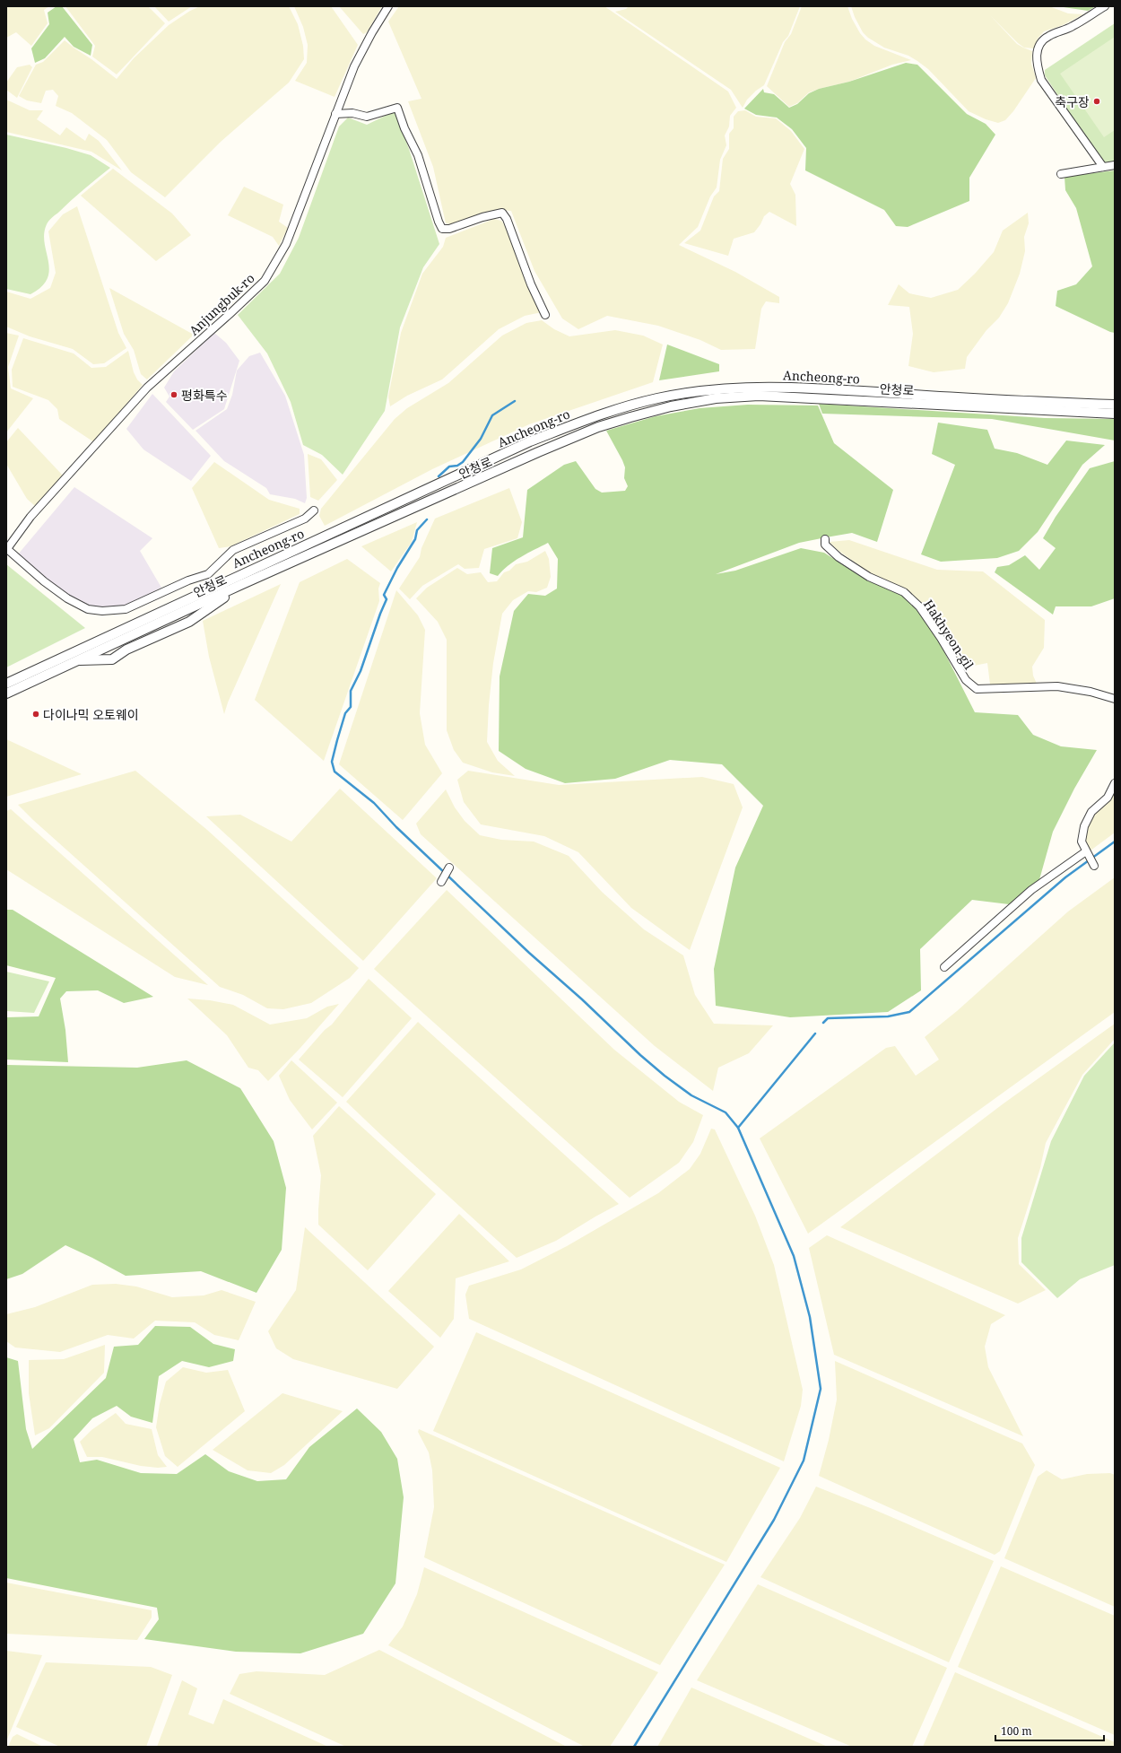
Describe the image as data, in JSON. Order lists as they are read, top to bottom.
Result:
{
  "streets": {
    "street": [
      "Anjungbuk-ro",
      "Ancheong-ro",
      "안청로",
      "Hakhyeon-gil"
    ]
  },
  "places": ["축구장", "평화특수", "다이나믹 오토웨이"],
  "scale_bar": "100 m"
}
